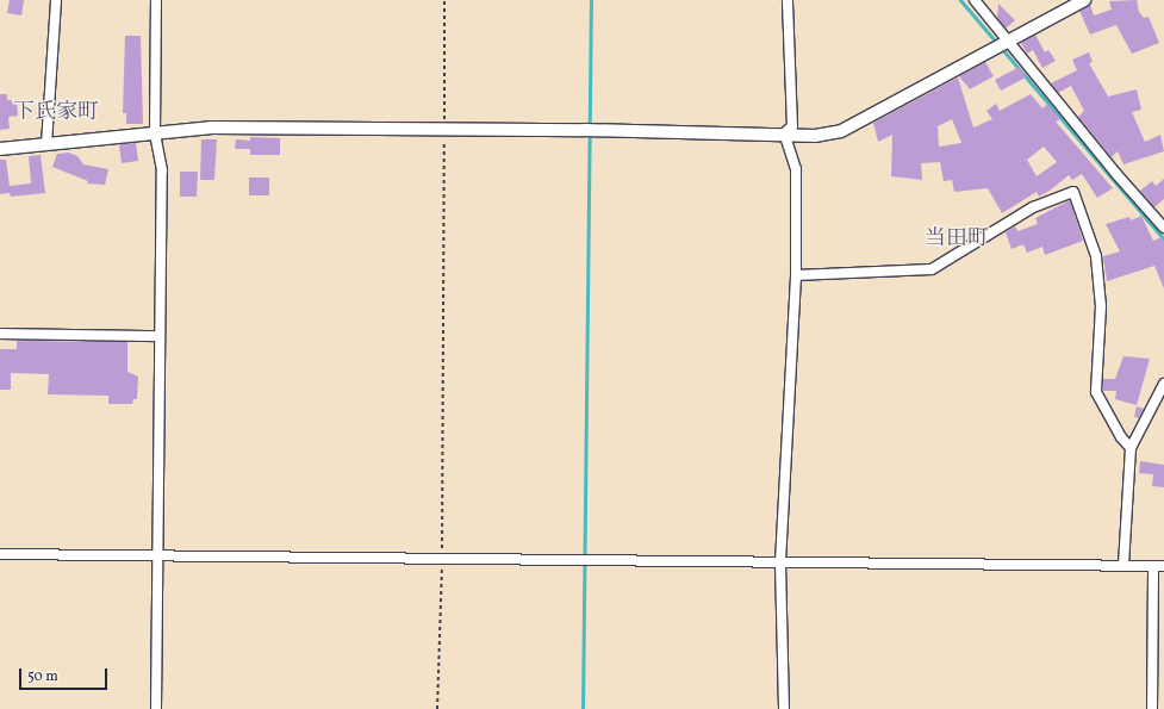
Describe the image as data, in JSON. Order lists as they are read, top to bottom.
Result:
{
  "districts": ["下氏家町", "当田町"],
  "scale_bar": "50 m"
}
